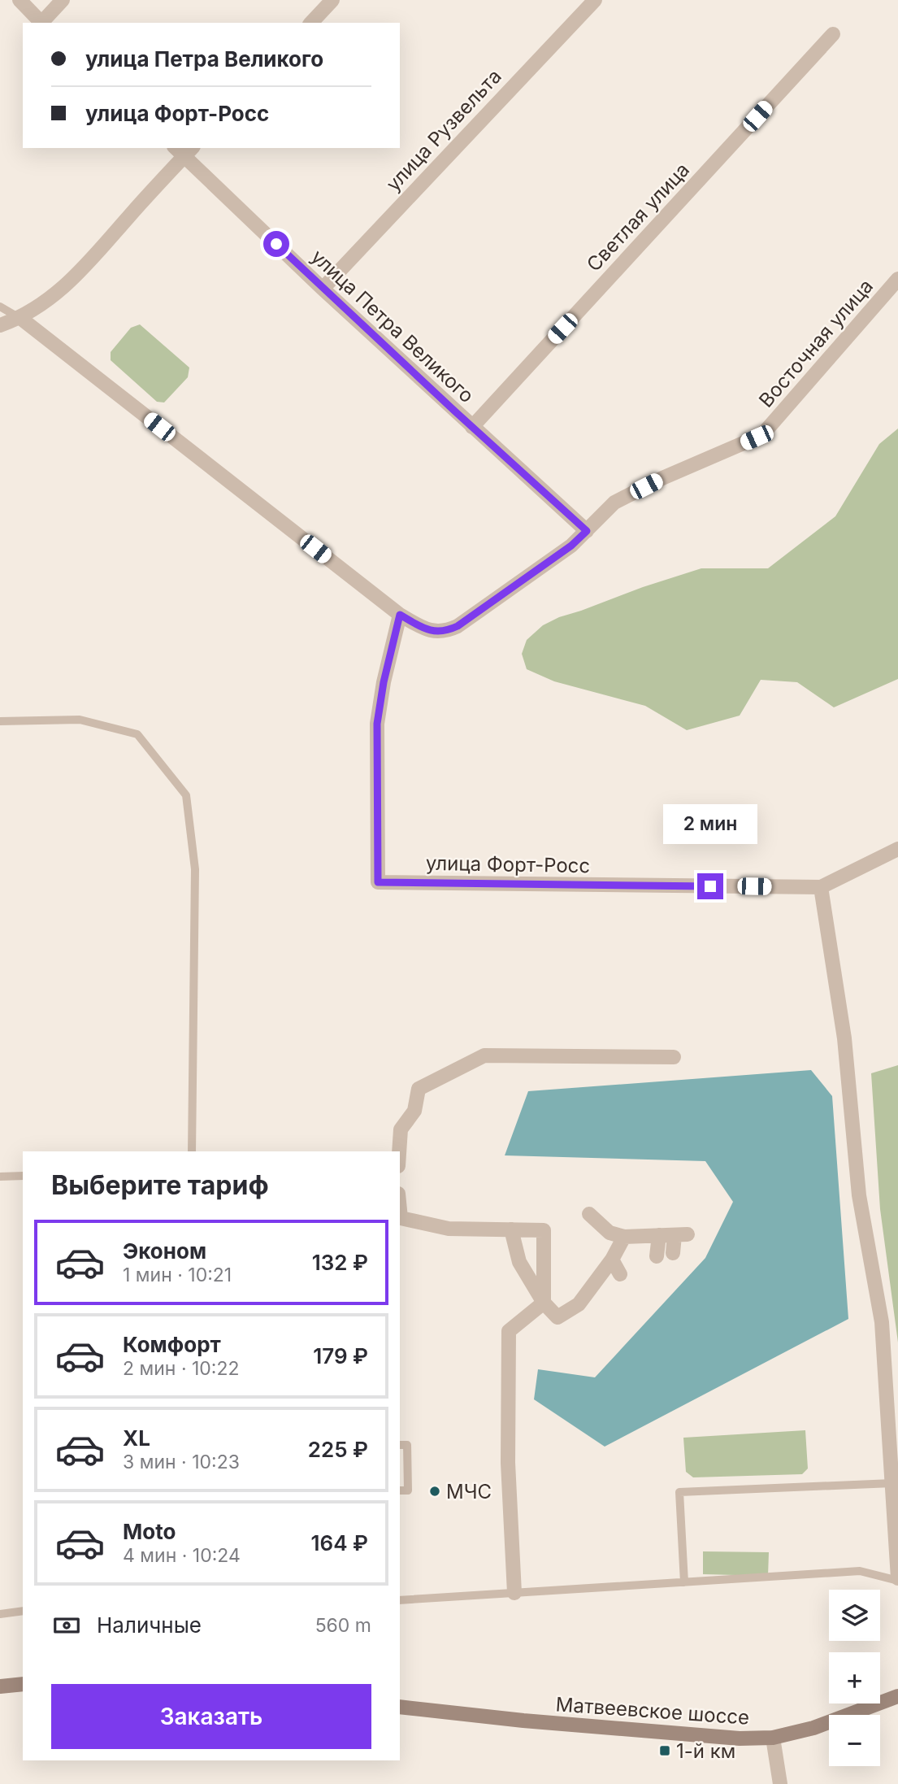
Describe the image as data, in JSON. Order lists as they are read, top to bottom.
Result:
{
  "streets": {
    "main road": ["Матвеевское шоссе"],
    "street": [
      "улица Рузвельта",
      "Светлая улица",
      "улица Петра Великого",
      "Восточная улица",
      "улица Форт-Росс"
    ]
  },
  "crossings": [
    ["улица Рузвельта", "улица Петра Великого"],
    ["Светлая улица", "улица Петра Великого"],
    ["улица Петра Великого", "Восточная улица"],
    ["Восточная улица", "улица Форт-Росс"]
  ],
  "places": {
    "other": ["МЧС"],
    "transit": ["1-й км"]
  },
  "page": {
    "banner": ["улица Петра Великого", "улица Форт-Росс"],
    "bubble": "2 мин",
    "heading": "Выберите тариф",
    "list": [
      {
        "name": "Эконом",
        "note": "1 мин · 10:21",
        "value": "132 ₽"
      },
      {
        "name": "Комфорт",
        "note": "2 мин · 10:22",
        "value": "179 ₽"
      },
      {
        "name": "XL",
        "note": "3 мин · 10:23",
        "value": "225 ₽"
      },
      {
        "name": "Moto",
        "note": "4 мин · 10:24",
        "value": "164 ₽"
      }
    ],
    "map_buttons": ["+", "−"],
    "pay": ["Наличные", "560 m"],
    "buttons": "Заказать"
  }
}
